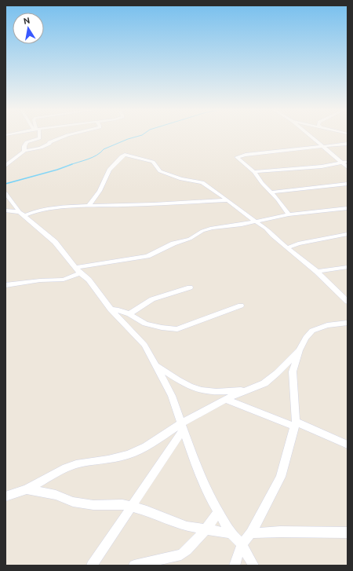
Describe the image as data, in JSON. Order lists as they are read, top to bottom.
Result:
{
  "north": "top"
}
